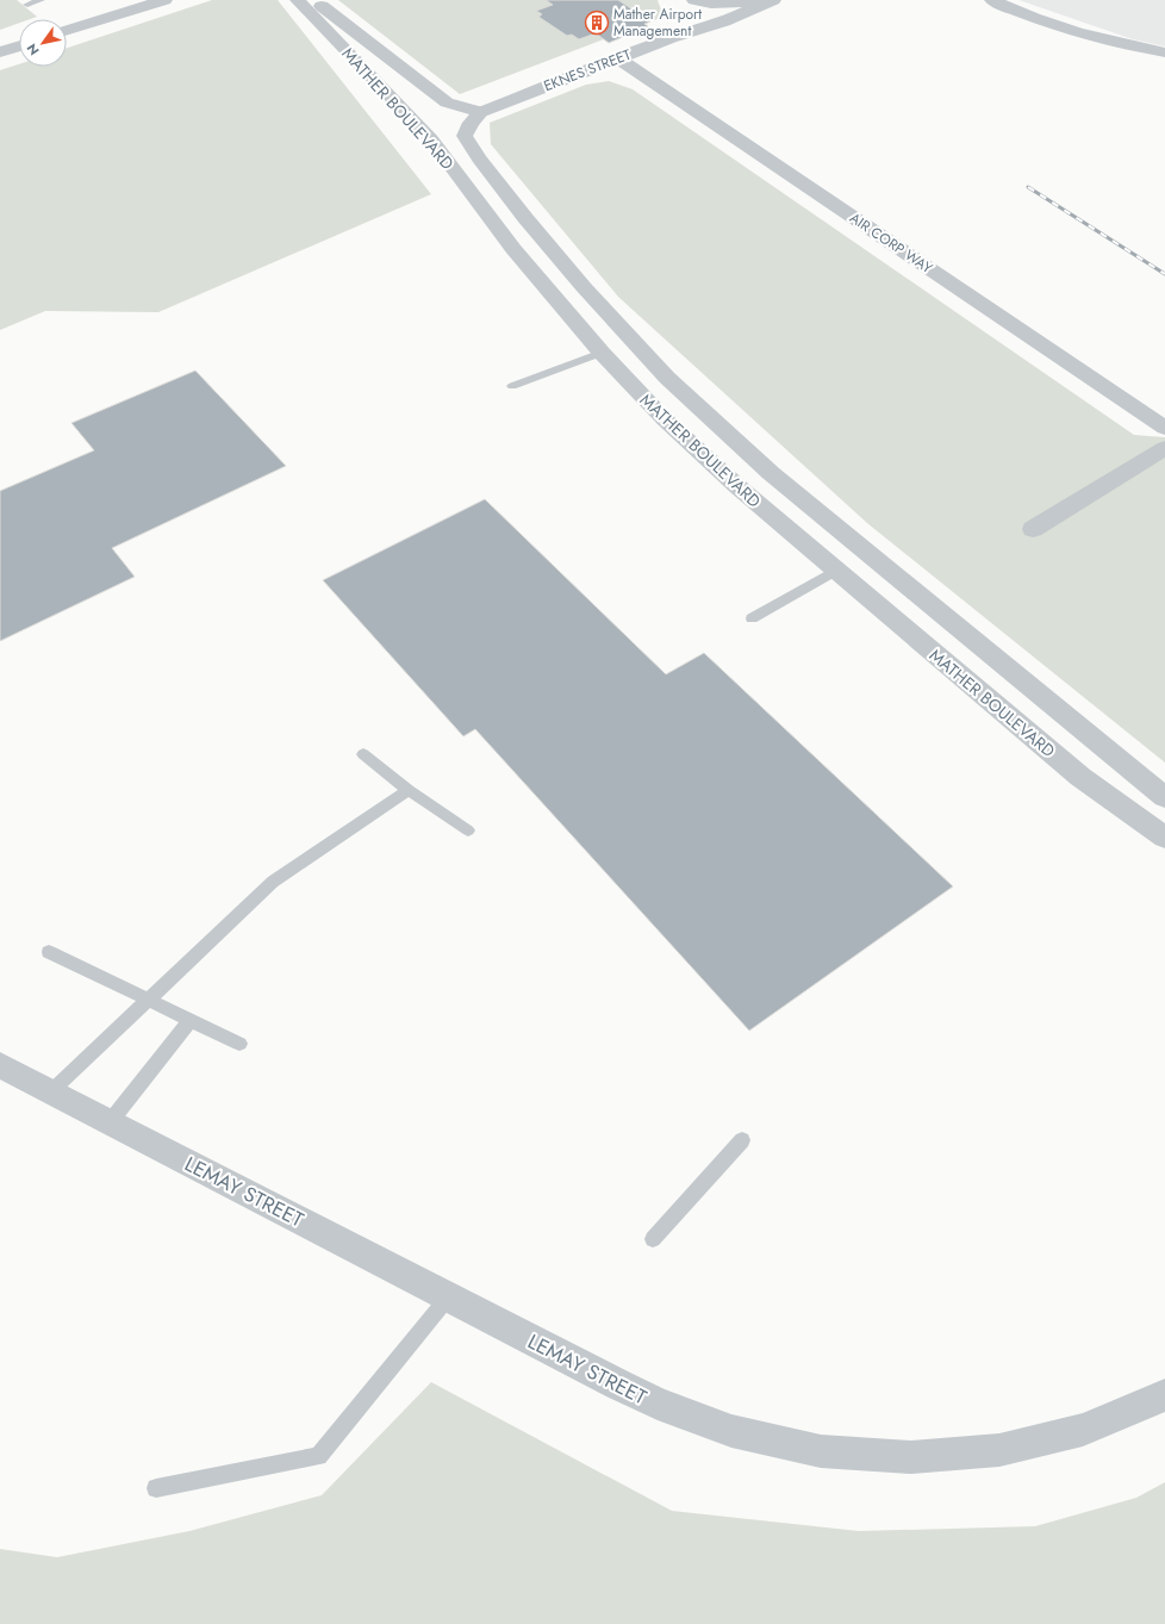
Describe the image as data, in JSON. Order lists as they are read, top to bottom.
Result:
{
  "streets": {
    "street": [
      "EKNES STREET",
      "MATHER BOULEVARD",
      "AIR CORP WAY",
      "LEMAY STREET"
    ]
  },
  "crossings": [
    ["EKNES STREET", "MATHER BOULEVARD"],
    ["EKNES STREET", "AIR CORP WAY"]
  ],
  "places": {
    "building": ["Mather Airport Management"]
  },
  "north": "bottom left"
}
